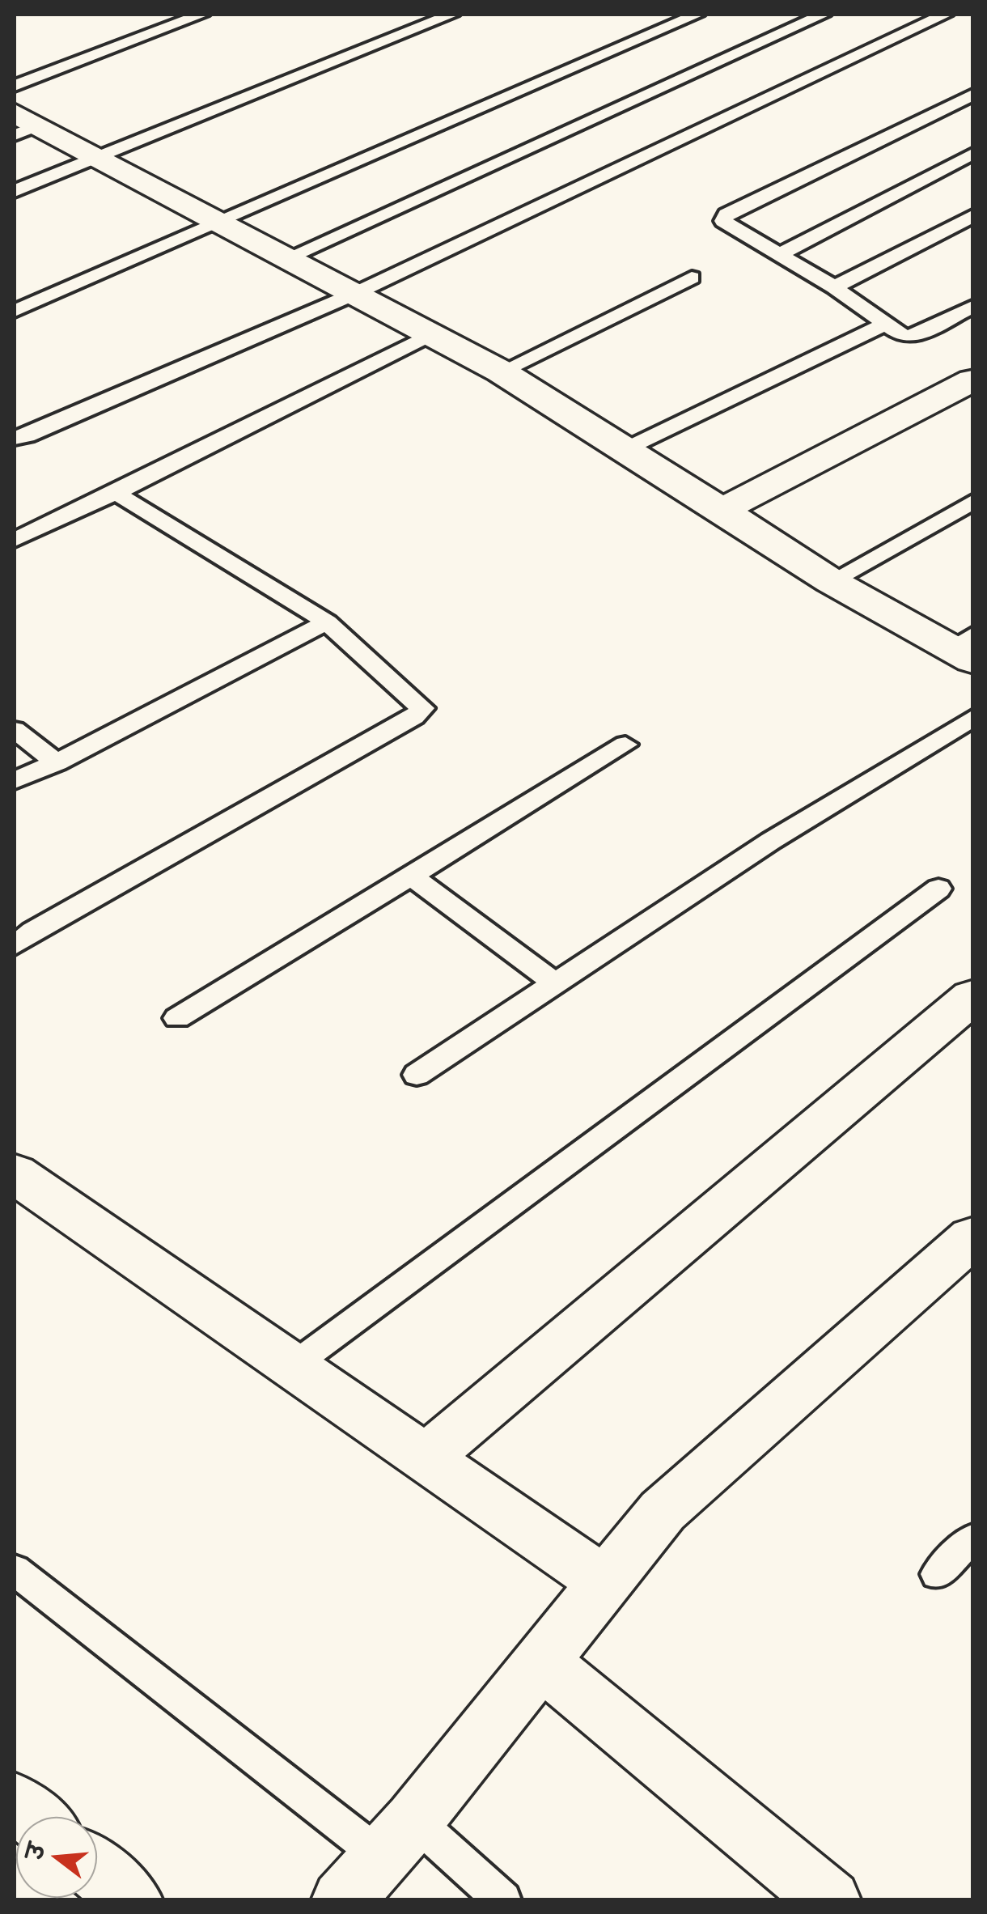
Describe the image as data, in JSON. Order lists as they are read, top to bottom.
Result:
{
  "north": "left"
}
